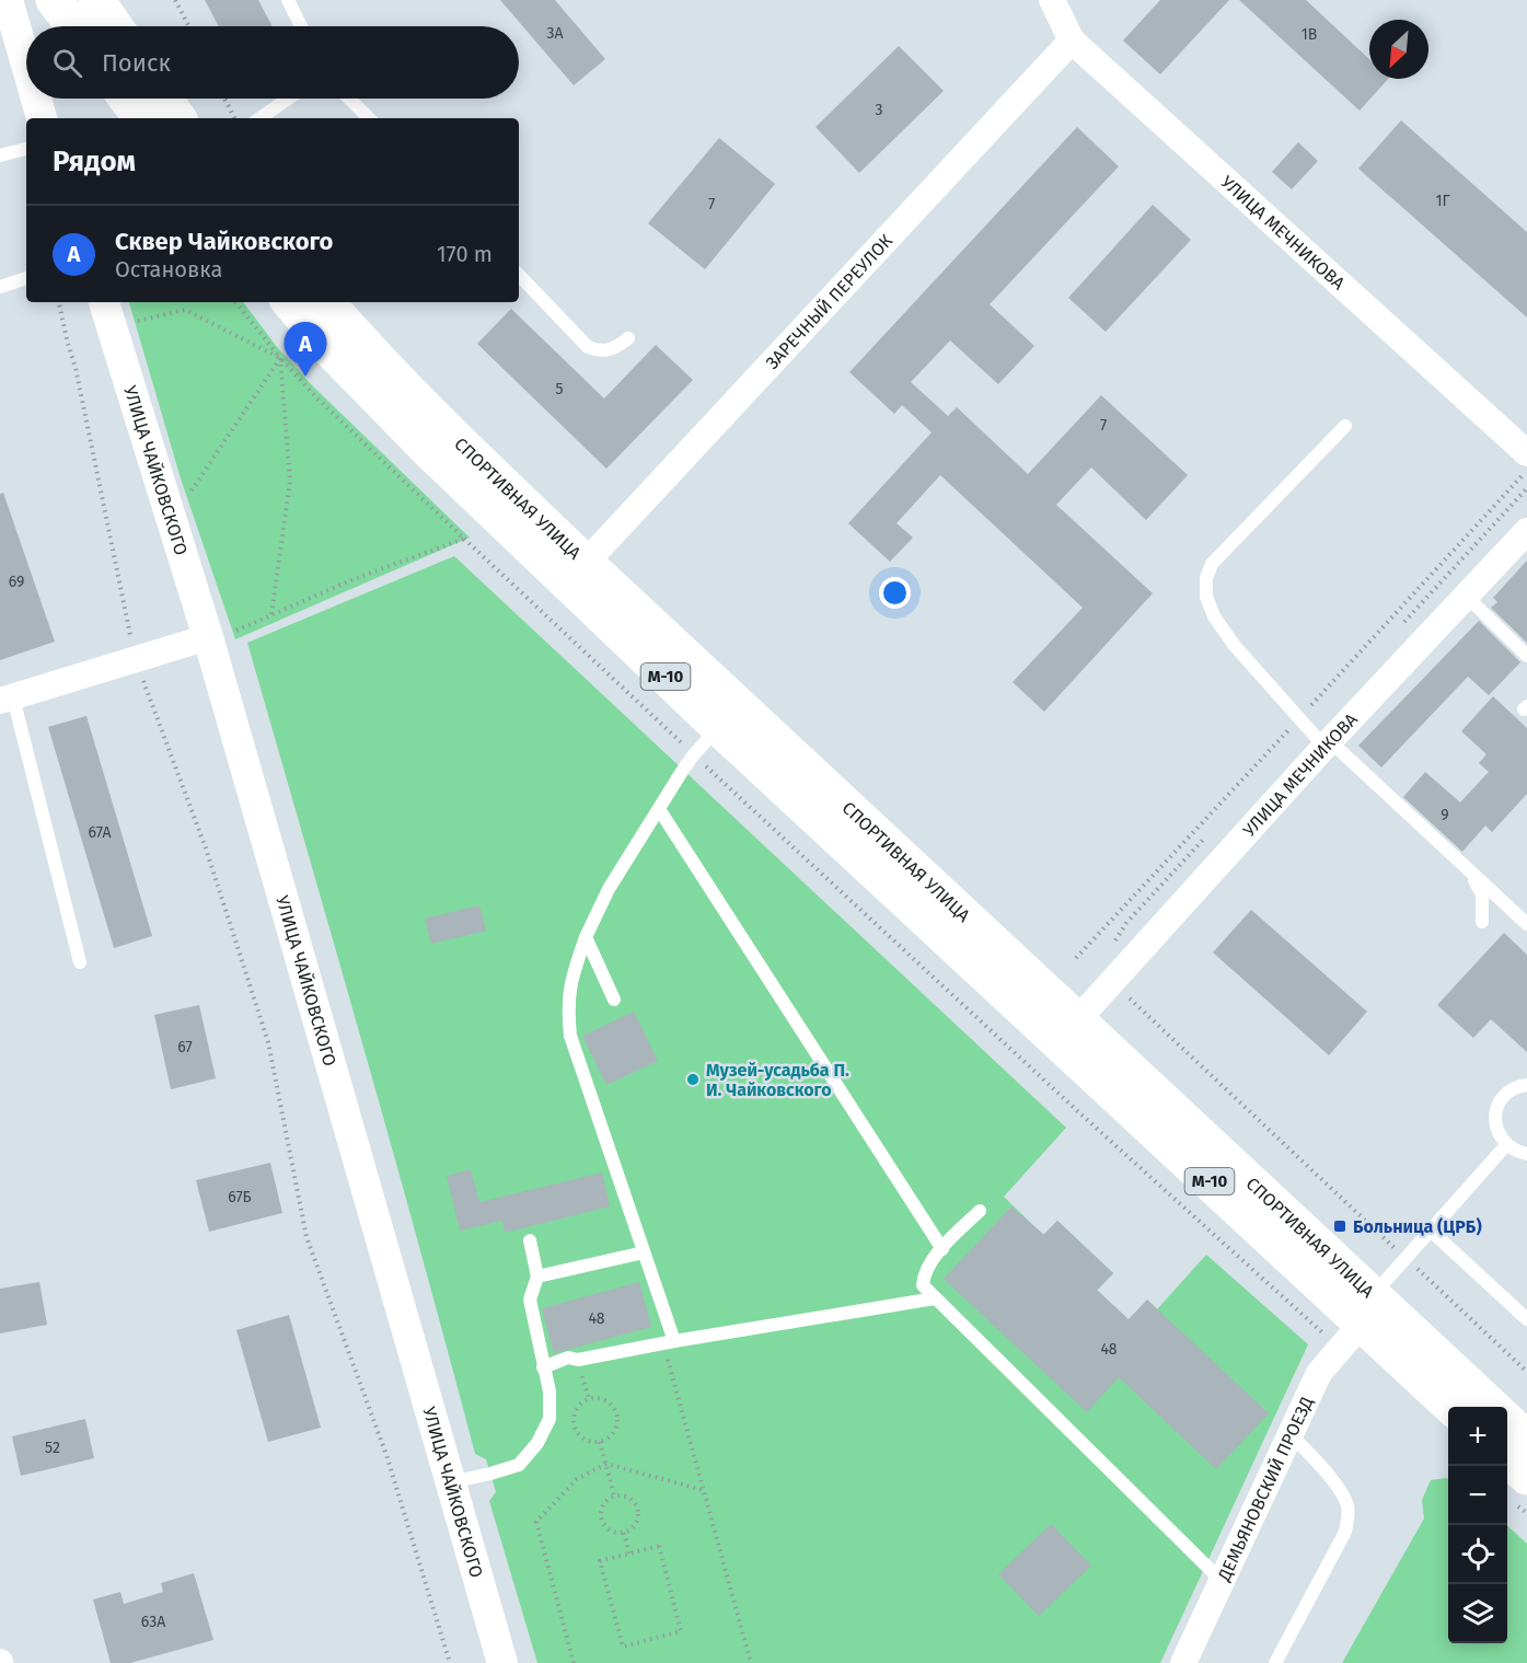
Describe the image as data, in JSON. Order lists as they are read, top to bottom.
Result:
{
  "streets": {
    "highway": ["СПОРТИВНАЯ УЛИЦА", "М-10"],
    "street": [
      "УЛИЦА МЕЧНИКОВА",
      "ЗАРЕЧНЫЙ ПЕРЕУЛОК",
      "УЛИЦА ЧАЙКОВСКОГО",
      "ДЕМЬЯНОВСКИЙ ПРОЕЗД"
    ]
  },
  "crossings": [
    ["УЛИЦА МЕЧНИКОВА", "ЗАРЕЧНЫЙ ПЕРЕУЛОК"],
    ["УЛИЦА МЕЧНИКОВА", "СПОРТИВНАЯ УЛИЦА"],
    ["ЗАРЕЧНЫЙ ПЕРЕУЛОК", "СПОРТИВНАЯ УЛИЦА"],
    ["СПОРТИВНАЯ УЛИЦА", "ДЕМЬЯНОВСКИЙ ПРОЕЗД"]
  ],
  "places": {
    "other": ["Музей-усадьба П. И. Чайковского"],
    "transit": ["Больница (ЦРБ)"]
  },
  "house_numbers": [
    "3А",
    "1В",
    "3",
    "1Г",
    "7",
    "5",
    "7",
    "69",
    "9",
    "67А",
    "67",
    "67Б",
    "48",
    "48",
    "52",
    "63А"
  ],
  "north": "bottom left",
  "page": {
    "search": "Поиск",
    "heading": "Рядом",
    "list": [
      {
        "mark": "A",
        "name": "Сквер Чайковского",
        "note": "Остановка",
        "value": "170 m"
      }
    ],
    "pins": "A",
    "map_buttons": ["+", "−"]
  }
}
